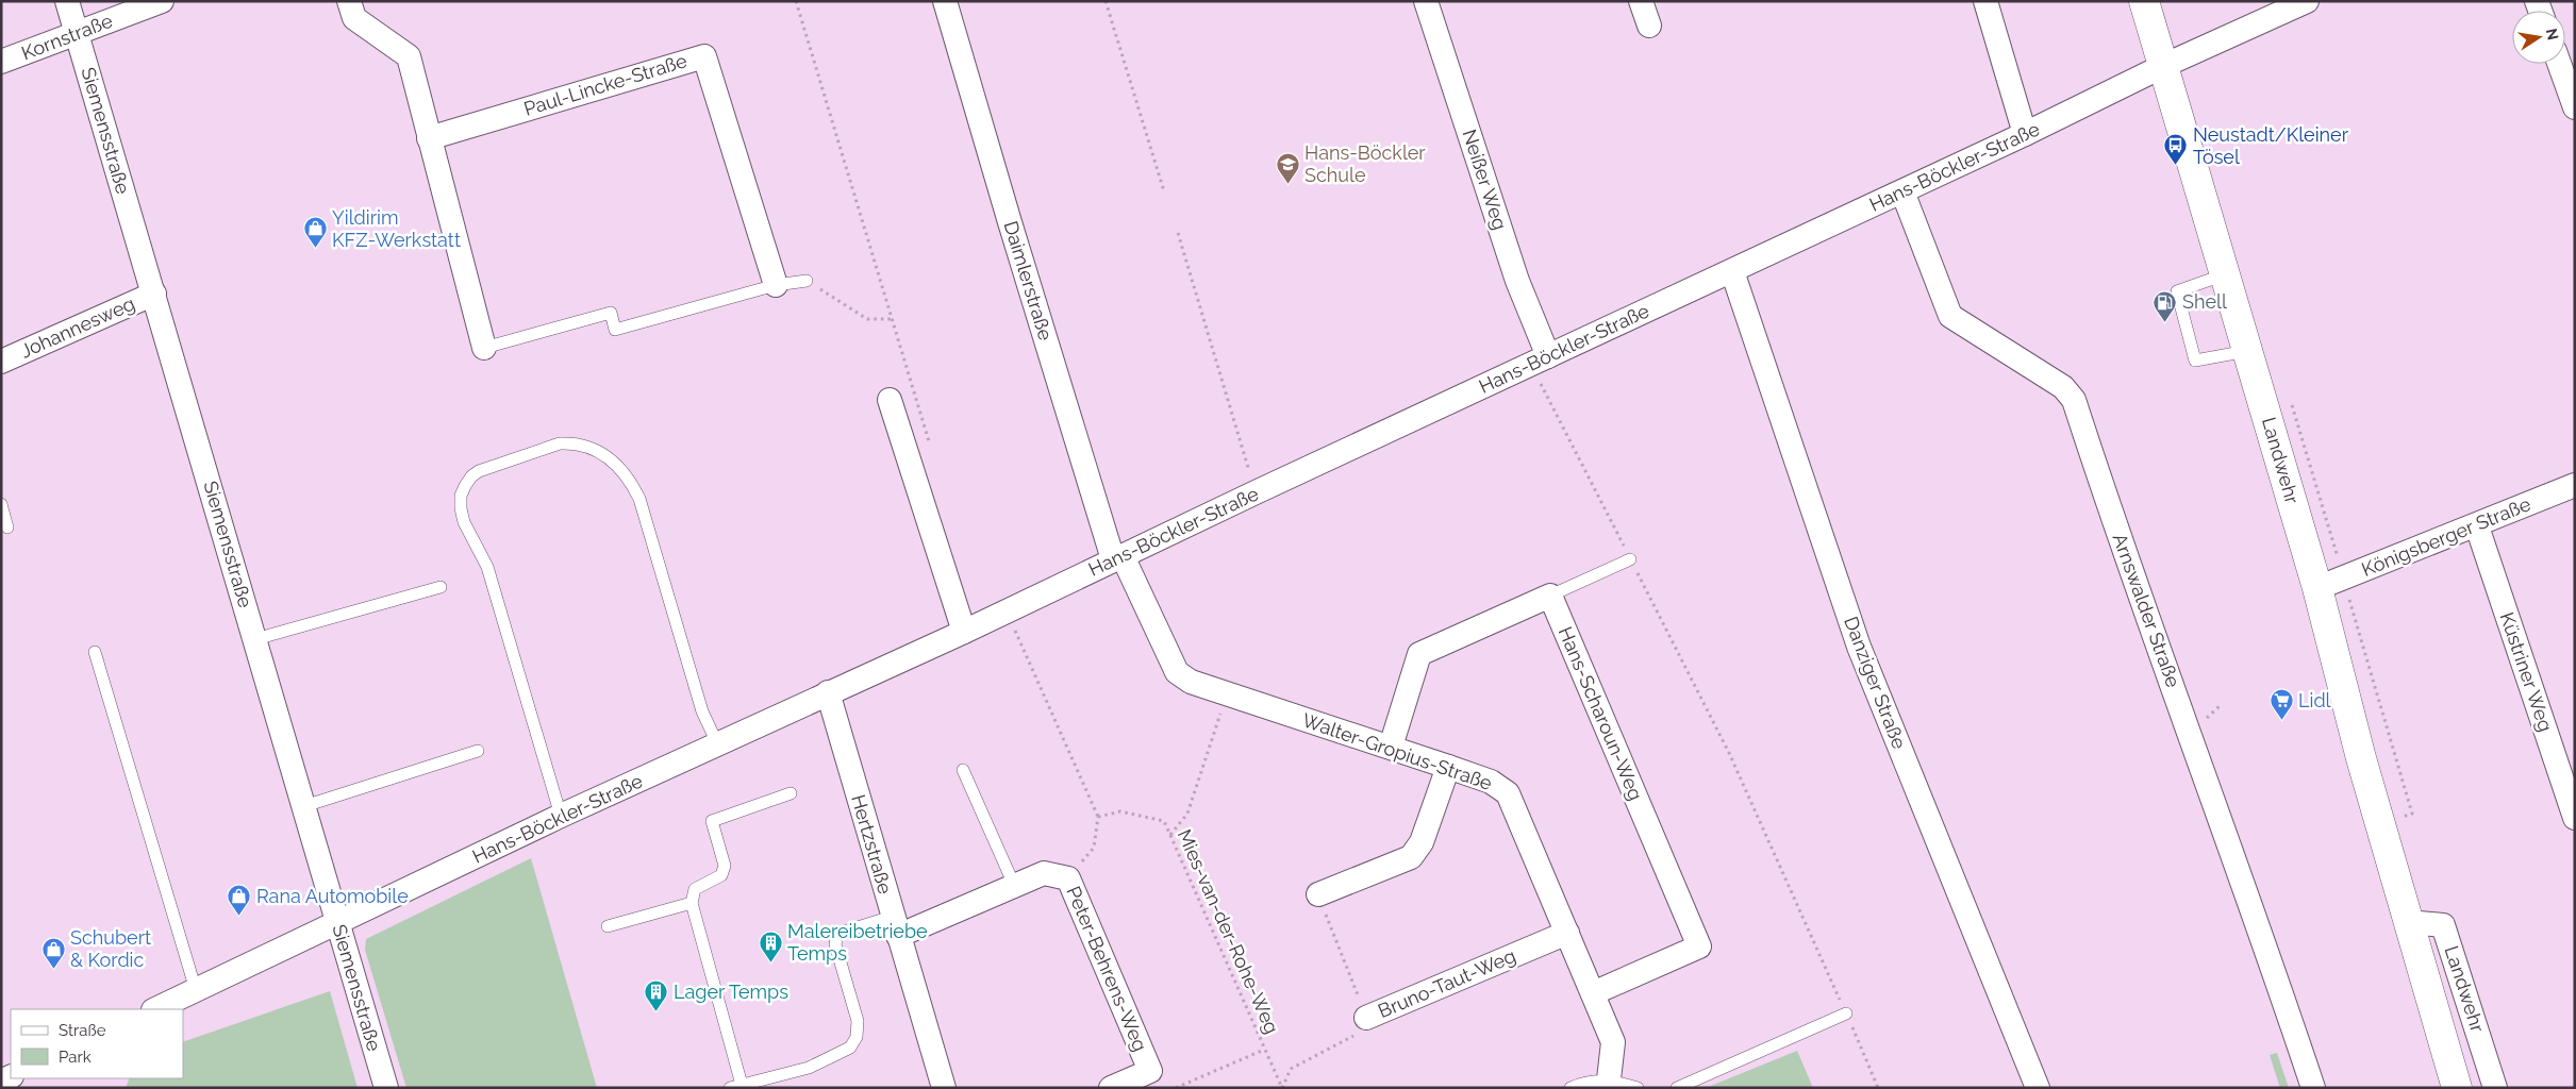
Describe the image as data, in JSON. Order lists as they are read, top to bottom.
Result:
{
  "streets": {
    "street": [
      "Kornstraße",
      "Paul-Lincke-Straße",
      "Siemensstraße",
      "Hans-Böckler-Straße",
      "Neißer Weg",
      "Daimlerstraße",
      "Johannesweg",
      "Landwehr",
      "Königsberger Straße",
      "Arnswalder Straße",
      "Küstriner Weg",
      "Danziger Straße",
      "Hans-Scharoun-Weg",
      "Walter-Gropius-Straße",
      "Hertzstraße",
      "Peter-Behrens-Weg",
      "Bruno-Taut-Weg"
    ],
    "path": ["Mies-van-der-Rohe-Weg"]
  },
  "crossings": [
    ["Kornstraße", "Siemensstraße"],
    ["Siemensstraße", "Hans-Böckler-Straße"],
    ["Siemensstraße", "Johannesweg"],
    ["Hans-Böckler-Straße", "Neißer Weg"],
    ["Hans-Böckler-Straße", "Daimlerstraße"],
    ["Hans-Böckler-Straße", "Landwehr"],
    ["Hans-Böckler-Straße", "Arnswalder Straße"],
    ["Hans-Böckler-Straße", "Danziger Straße"],
    ["Hans-Böckler-Straße", "Walter-Gropius-Straße"],
    ["Hans-Böckler-Straße", "Hertzstraße"],
    ["Daimlerstraße", "Walter-Gropius-Straße"],
    ["Landwehr", "Königsberger Straße"],
    ["Königsberger Straße", "Küstriner Weg"],
    ["Hans-Scharoun-Weg", "Walter-Gropius-Straße"],
    ["Walter-Gropius-Straße", "Bruno-Taut-Weg"],
    ["Hertzstraße", "Peter-Behrens-Weg"]
  ],
  "places": {
    "bus stop": ["Neustadt/Kleiner Tösel"],
    "school or university": ["Hans-Böckler Schule"],
    "shop": ["Yildirim KFZ-Werkstatt", "Rana Automobile", "Schubert & Kordic"],
    "fuel station": ["Shell"],
    "supermarket": ["Lidl"],
    "building": ["Malereibetriebe Temps", "Lager Temps"]
  },
  "legend": ["Straße", "Park"],
  "north": "right"
}
